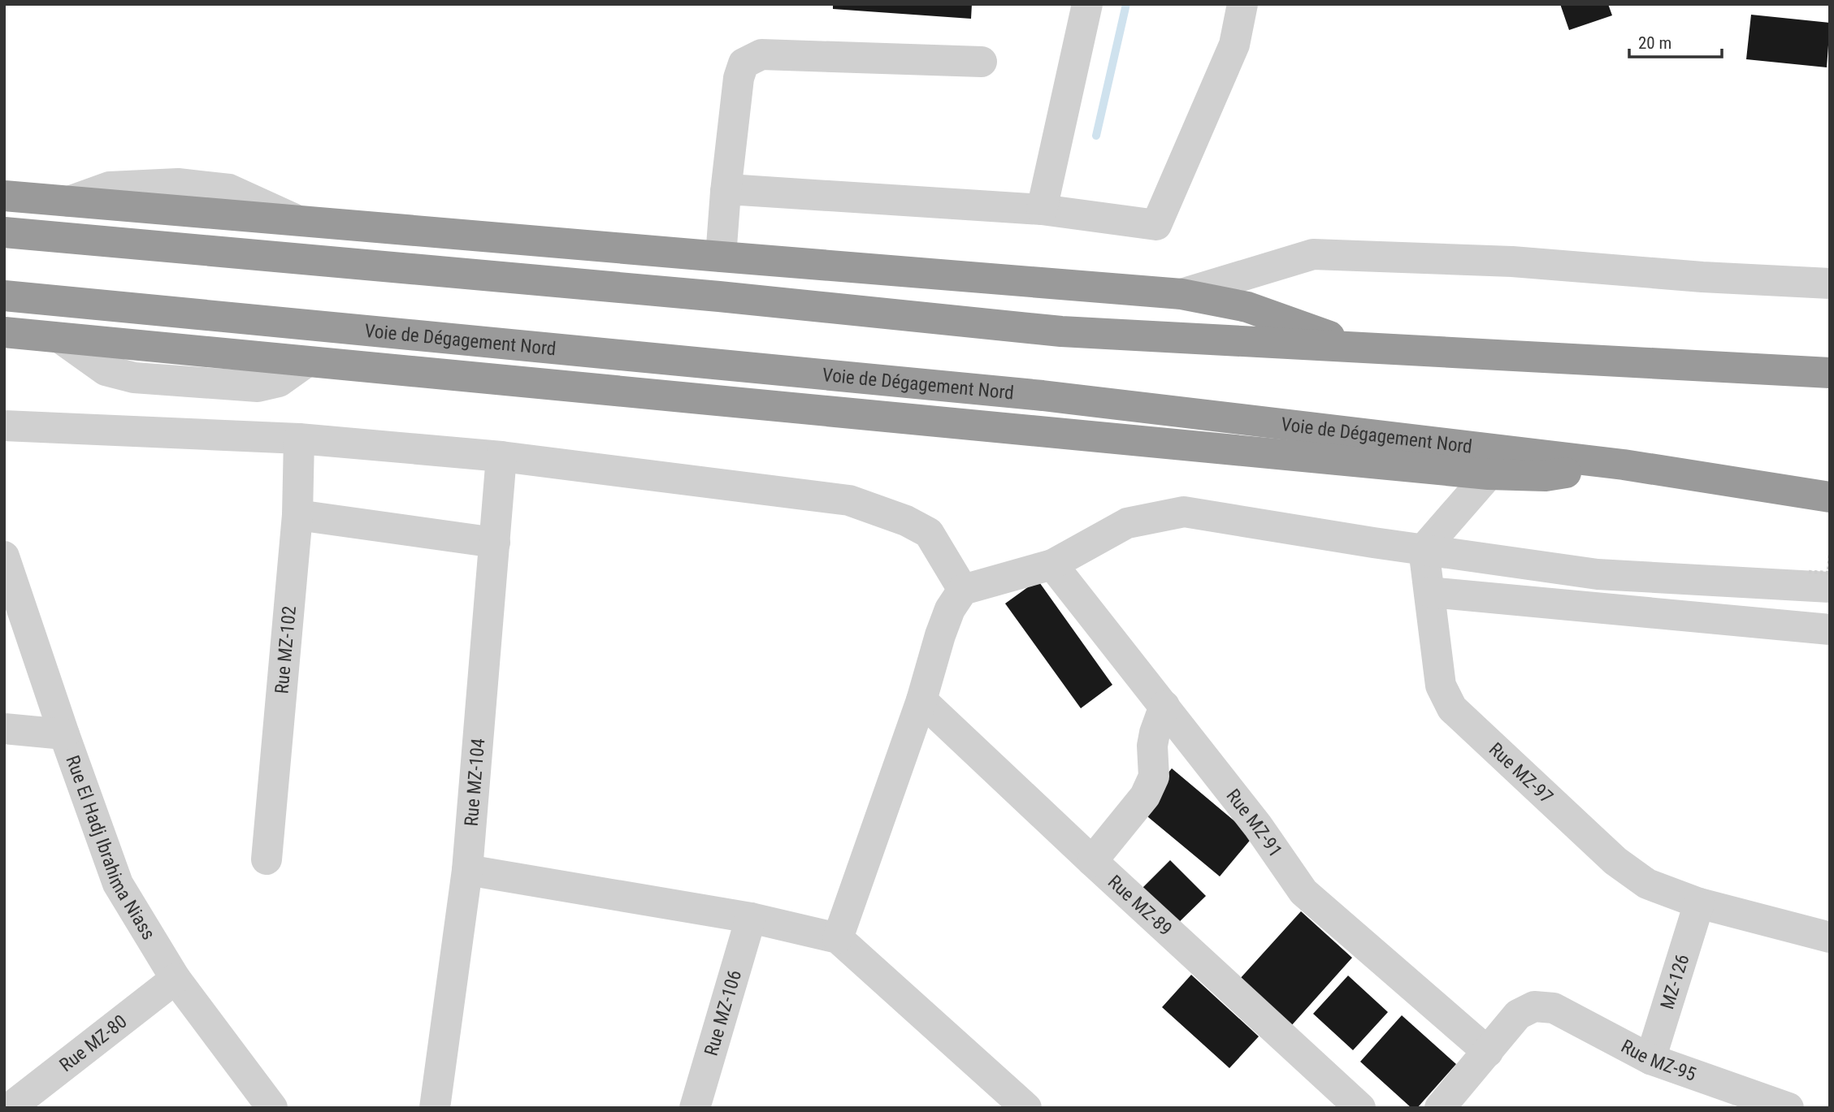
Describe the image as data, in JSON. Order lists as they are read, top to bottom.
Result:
{
  "streets": {
    "highway": ["Voie de Dégagement Nord"],
    "street": [
      "Rue MZ-102",
      "Rue MZ-97",
      "Rue MZ-104",
      "Rue MZ-91",
      "Rue El Hadj Ibrahima Niass",
      "Rue MZ-89",
      "MZ-126",
      "Rue MZ-106",
      "Rue MZ-80",
      "Rue MZ-95"
    ]
  },
  "crossings": [
    ["Rue MZ-97", "MZ-126"],
    ["Rue MZ-91", "Rue MZ-95"],
    ["Rue El Hadj Ibrahima Niass", "Rue MZ-80"],
    ["MZ-126", "Rue MZ-95"]
  ],
  "scale_bar": "20 m"
}
